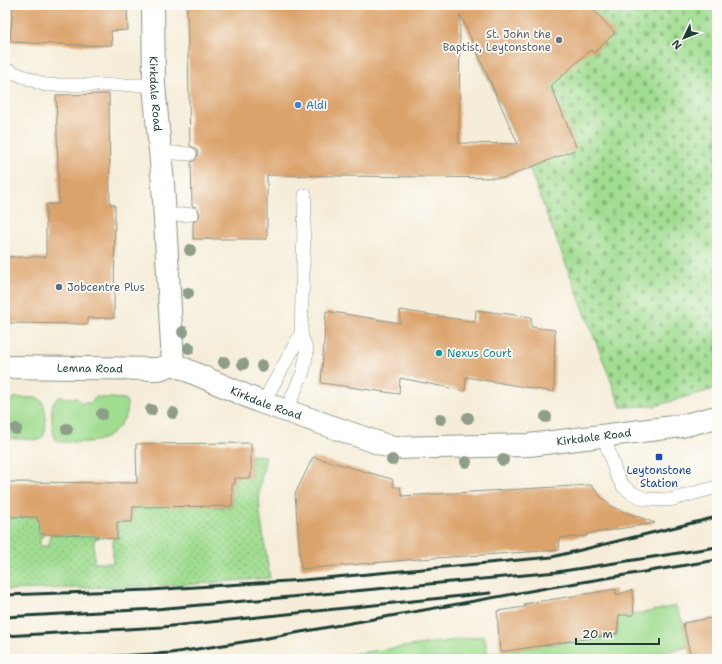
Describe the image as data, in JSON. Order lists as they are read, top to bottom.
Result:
{
  "streets": {
    "street": ["Kirkdale Road", "Lemna Road"]
  },
  "crossings": [
    ["Kirkdale Road", "Lemna Road"]
  ],
  "places": {
    "other": [
      "St. John the Baptist, Leytonstone",
      "Aldi",
      "Jobcentre Plus",
      "Nexus Court"
    ],
    "transit": ["Leytonstone Station"]
  },
  "scale_bar": "20 m",
  "north": "bottom left"
}
